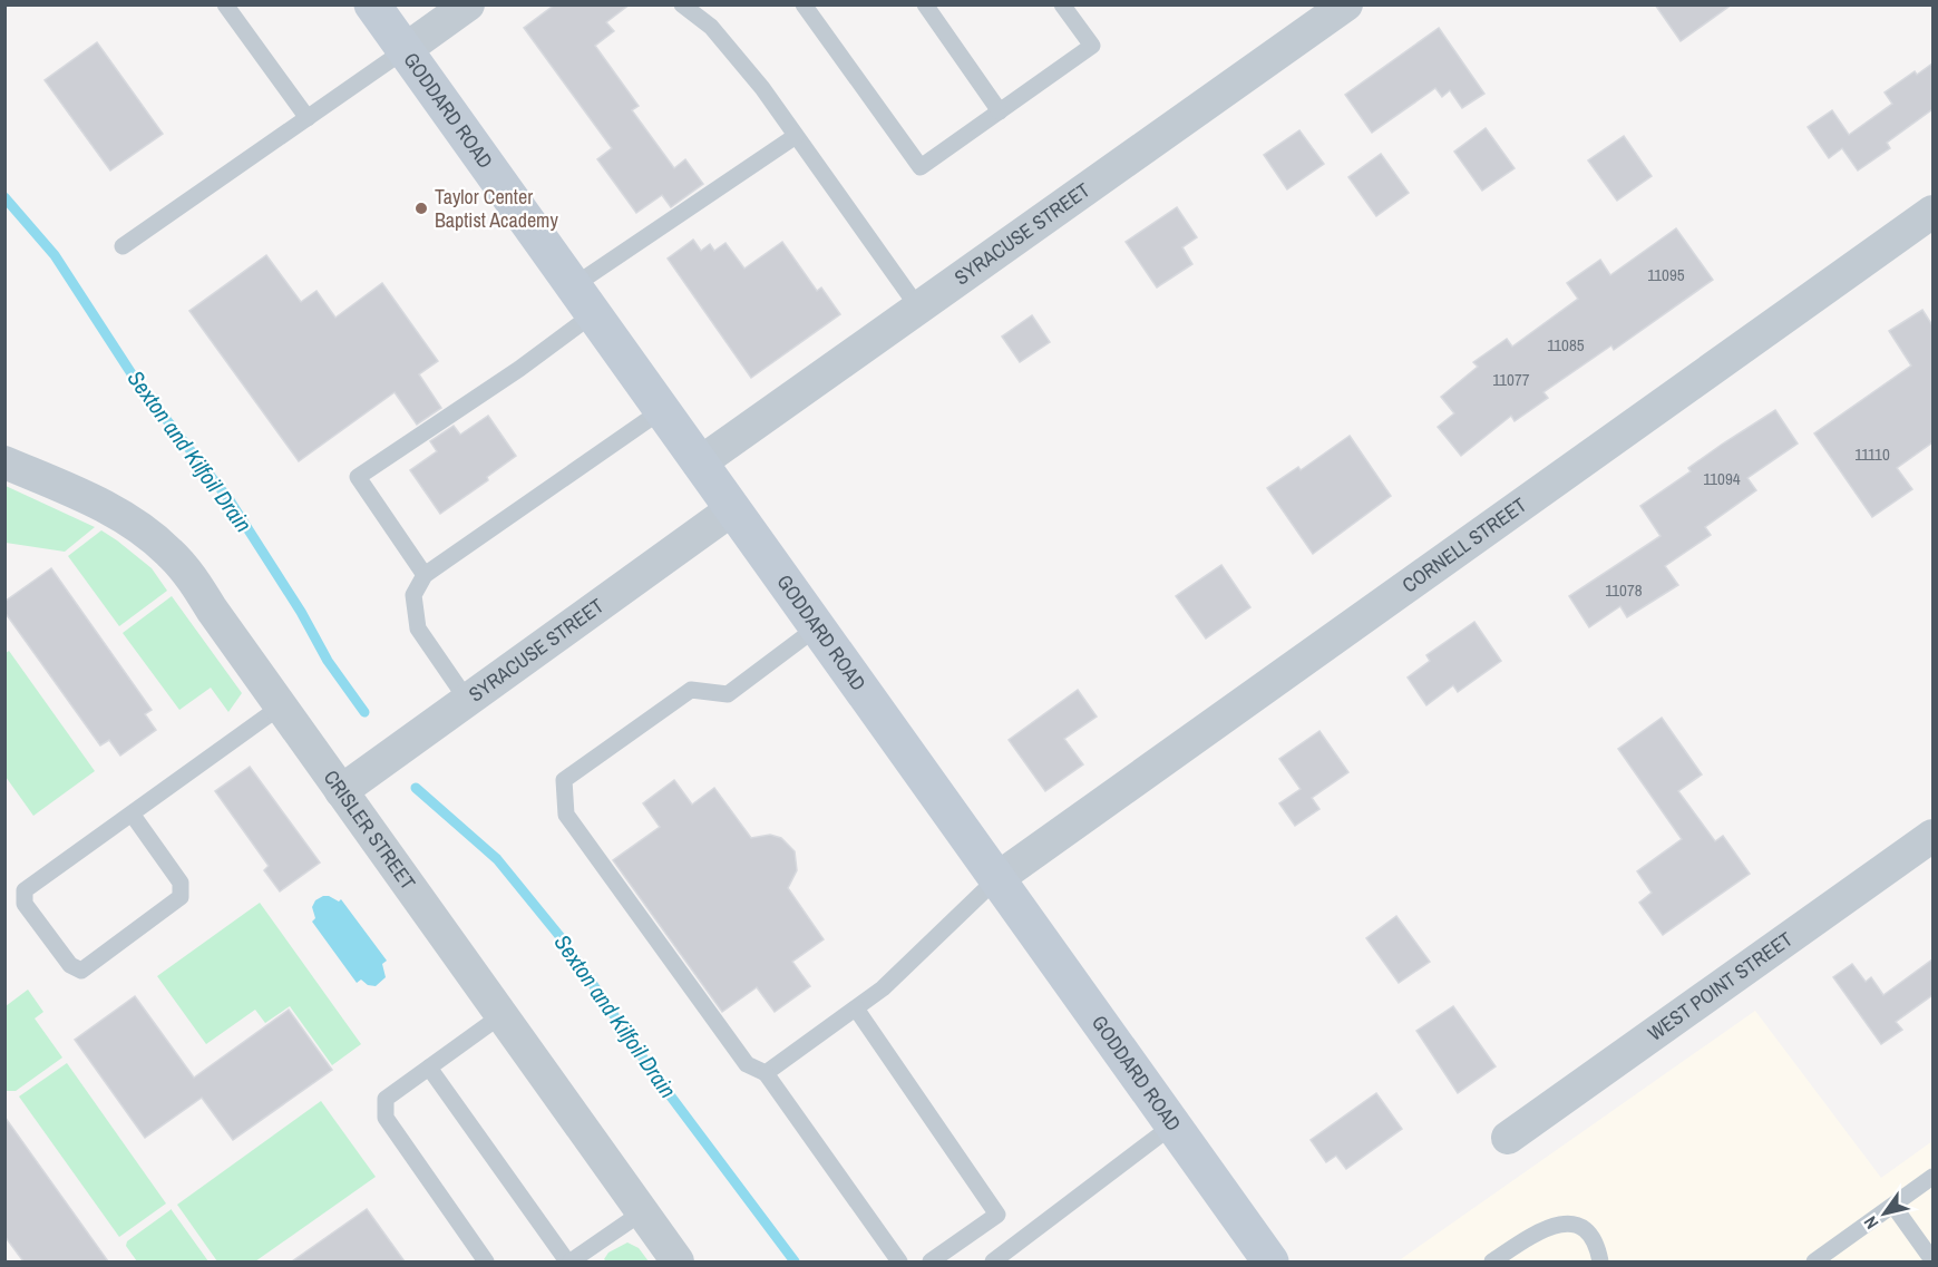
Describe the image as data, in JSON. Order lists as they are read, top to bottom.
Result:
{
  "streets": {
    "main road": ["GODDARD ROAD"],
    "street": [
      "SYRACUSE STREET",
      "CORNELL STREET",
      "CRISLER STREET",
      "WEST POINT STREET"
    ]
  },
  "crossings": [
    ["GODDARD ROAD", "SYRACUSE STREET"],
    ["GODDARD ROAD", "CORNELL STREET"],
    ["SYRACUSE STREET", "CRISLER STREET"]
  ],
  "water": ["Sexton and Kilfoil Drain"],
  "places": ["Taylor Center Baptist Academy"],
  "house_numbers": [
    "11095",
    "11085",
    "11077",
    "11110",
    "11094",
    "11078"
  ],
  "north": "bottom left"
}
